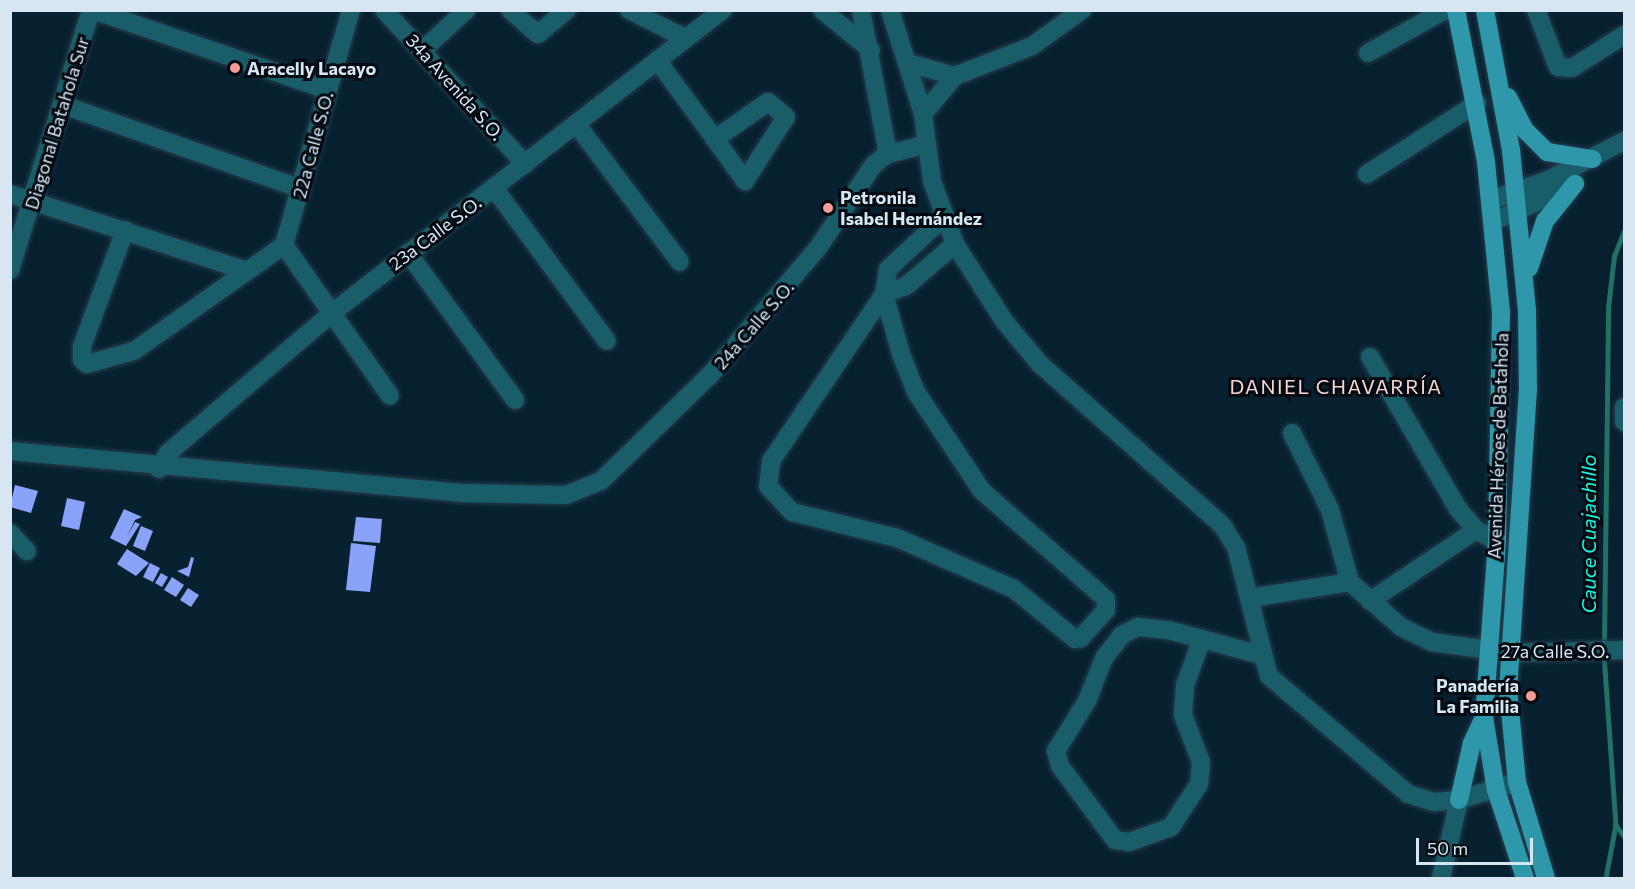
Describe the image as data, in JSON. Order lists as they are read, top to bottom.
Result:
{
  "streets": {
    "main road": ["Avenida Héroes de Batahola"],
    "street": [
      "34a Avenida S.O.",
      "Diagonal Batahola Sur",
      "22a Calle S.O.",
      "23a Calle S.O.",
      "24a Calle S.O.",
      "27a Calle S.O."
    ]
  },
  "crossings": [
    ["34a Avenida S.O.", "23a Calle S.O."],
    ["23a Calle S.O.", "24a Calle S.O."],
    ["Avenida Héroes de Batahola", "27a Calle S.O."]
  ],
  "districts": ["DANIEL CHAVARRÍA"],
  "water": ["Cauce Cuajachillo"],
  "places": ["Aracelly Lacayo", "Petronila Isabel Hernández", "Panadería La Familia"],
  "scale_bar": "50 m"
}
